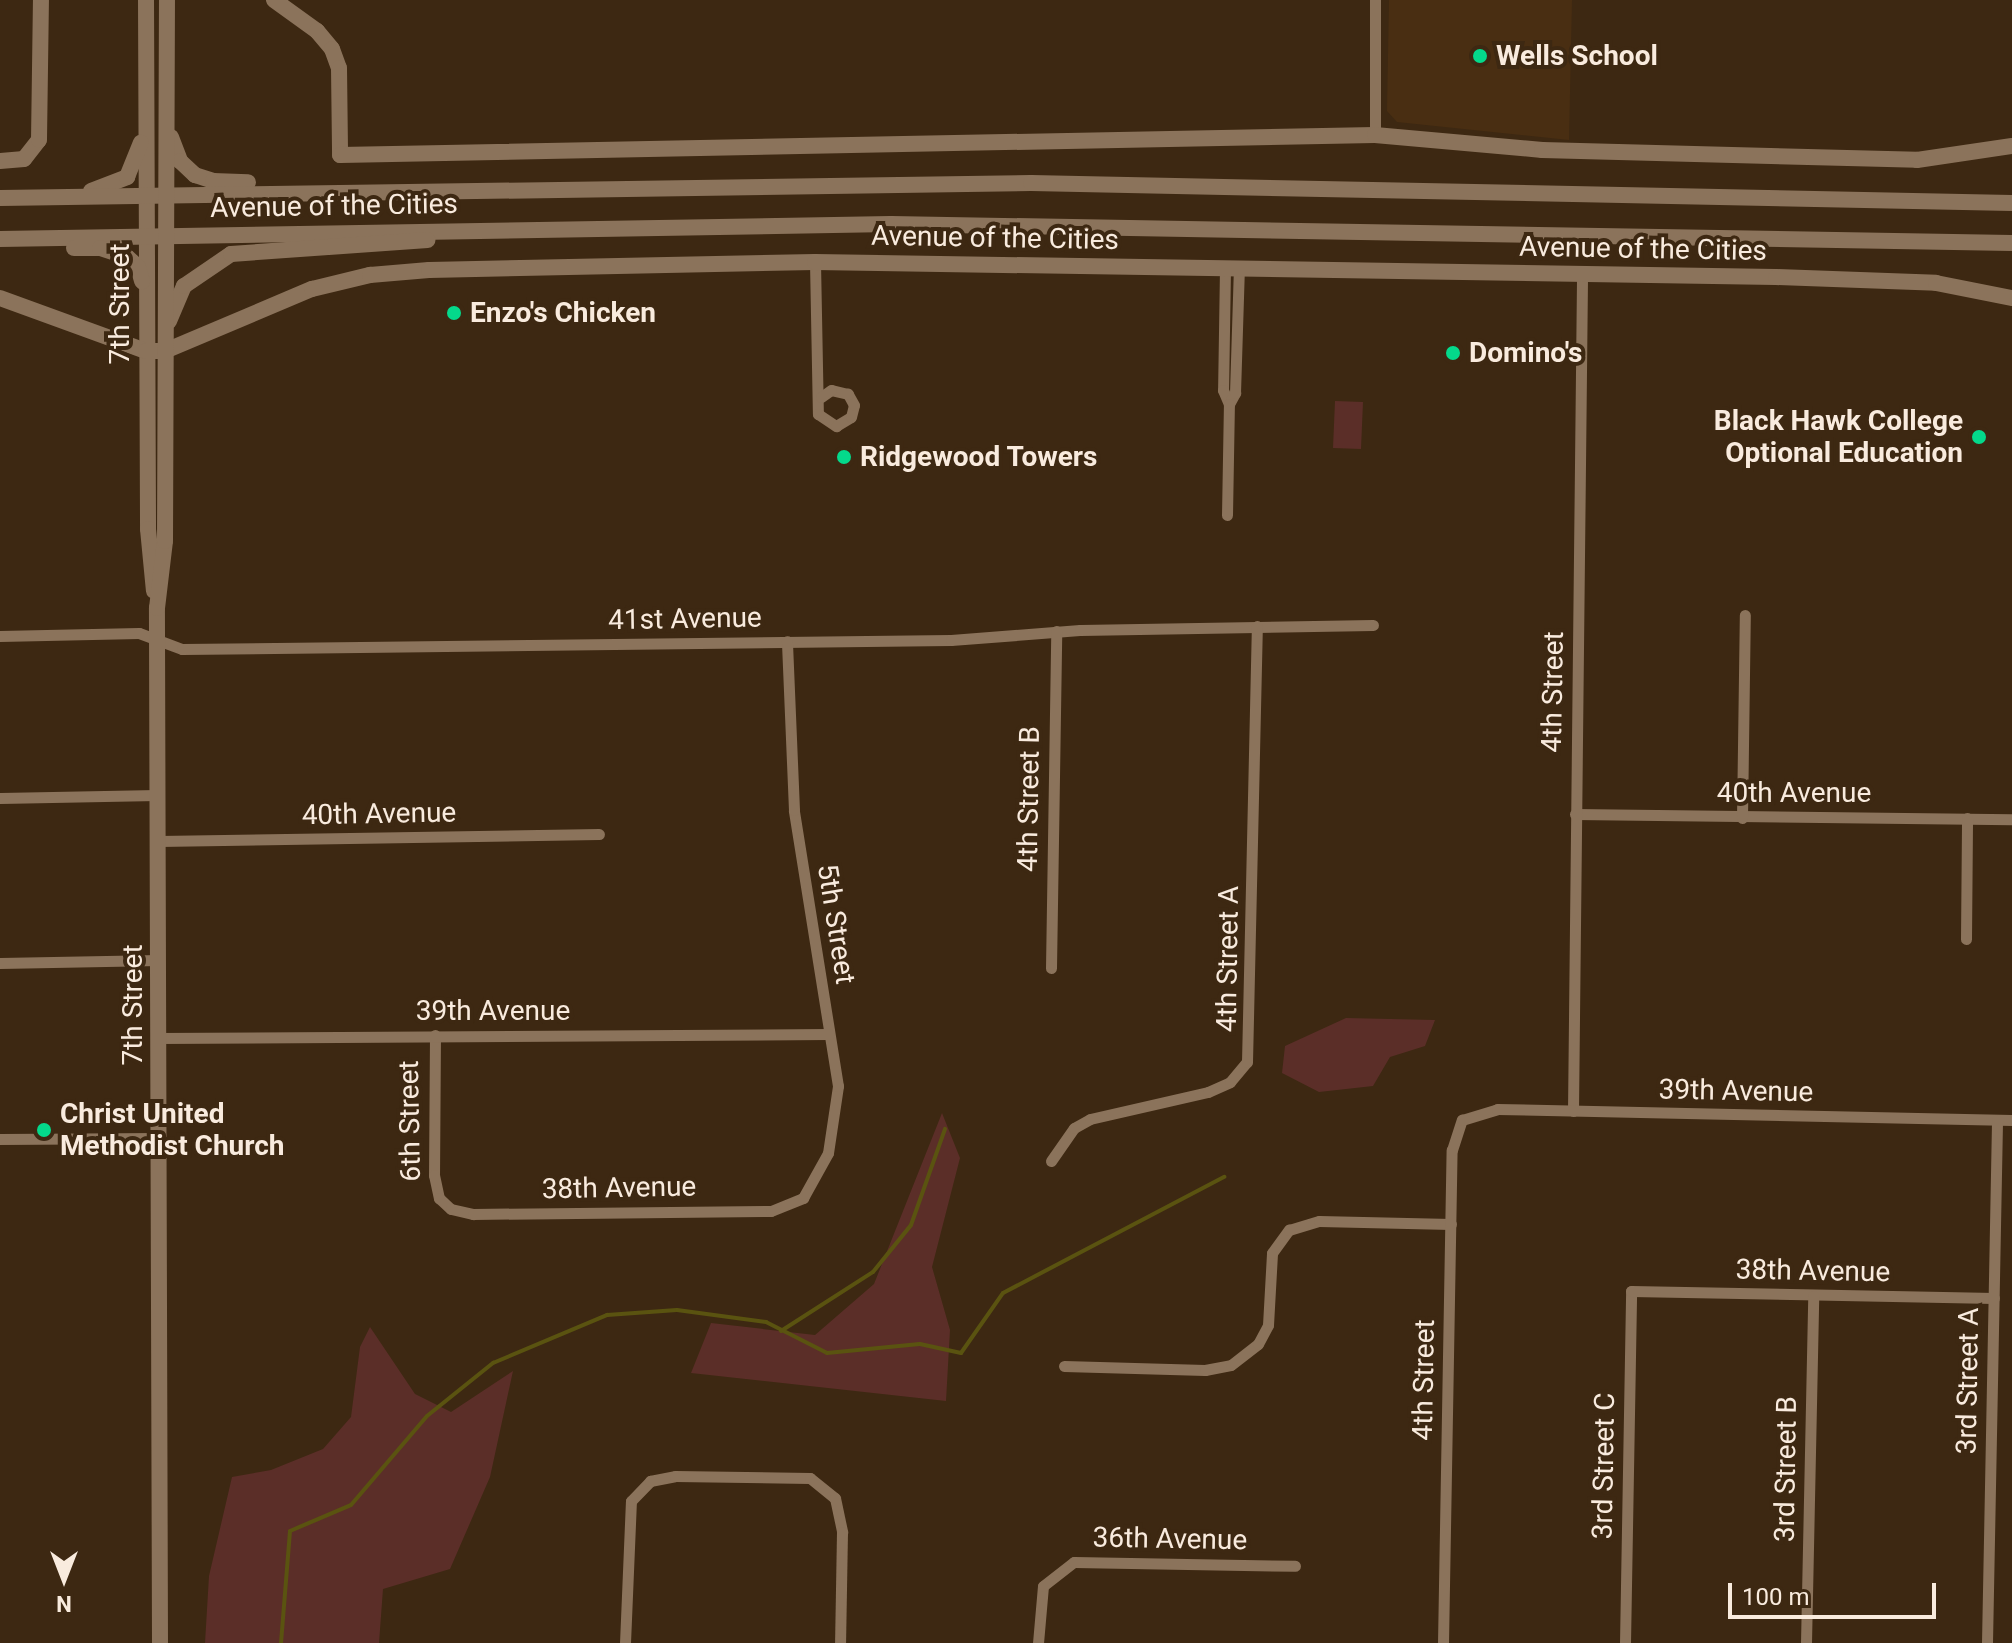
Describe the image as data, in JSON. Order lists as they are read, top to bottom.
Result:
{
  "streets": {
    "main road": ["Avenue of the Cities", "7th Street"],
    "street": [
      "41st Avenue",
      "4th Street",
      "40th Avenue",
      "4th Street B",
      "5th Street",
      "4th Street A",
      "39th Avenue",
      "6th Street",
      "38th Avenue",
      "3rd Street A",
      "3rd Street C",
      "3rd Street B",
      "36th Avenue"
    ]
  },
  "crossings": [
    ["Avenue of the Cities", "7th Street"],
    ["Avenue of the Cities", "4th Street"],
    ["7th Street", "41st Avenue"],
    ["7th Street", "40th Avenue"],
    ["7th Street", "39th Avenue"],
    ["41st Avenue", "4th Street B"],
    ["41st Avenue", "5th Street"],
    ["41st Avenue", "4th Street A"],
    ["4th Street", "40th Avenue"],
    ["4th Street", "39th Avenue"],
    ["5th Street", "39th Avenue"],
    ["5th Street", "38th Avenue"],
    ["39th Avenue", "6th Street"],
    ["39th Avenue", "3rd Street A"],
    ["6th Street", "38th Avenue"],
    ["38th Avenue", "3rd Street A"],
    ["38th Avenue", "3rd Street C"],
    ["38th Avenue", "3rd Street B"]
  ],
  "places": [
    "Wells School",
    "Enzo's Chicken",
    "Domino's",
    "Black Hawk College Optional Education",
    "Ridgewood Towers",
    "Christ United Methodist Church"
  ],
  "scale_bar": "100 m",
  "north": "bottom"
}
